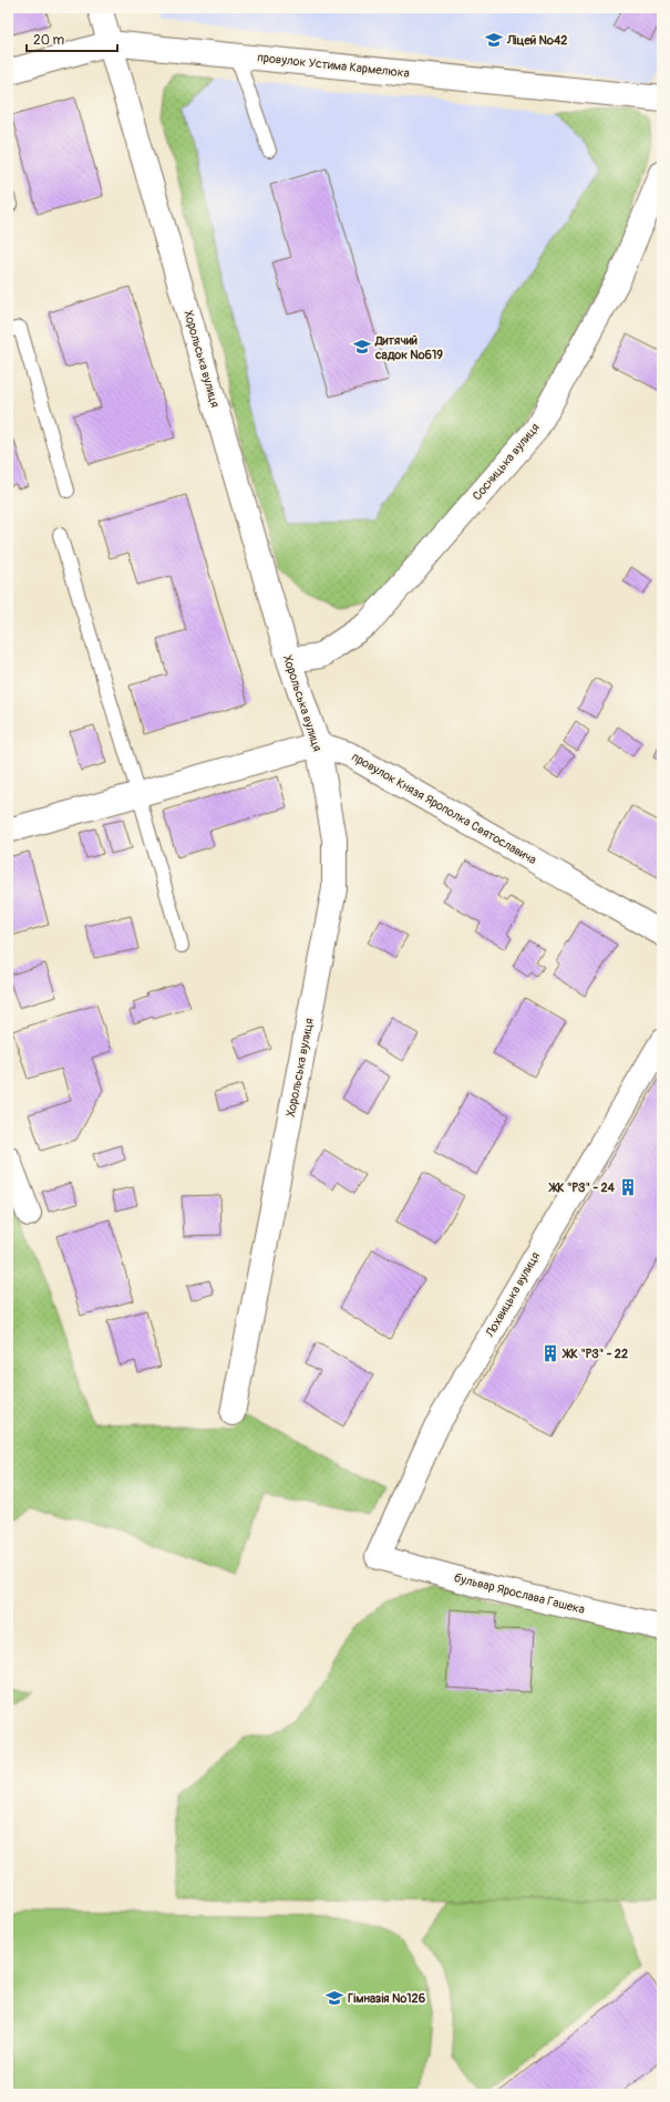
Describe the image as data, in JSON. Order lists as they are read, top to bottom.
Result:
{
  "streets": {
    "street": [
      "провулок Устима Кармелюка",
      "Хорольська вулиця",
      "Сосницька вулиця",
      "провулок Князя Ярополка Святославича",
      "Лохвицька вулиця",
      "бульвар Ярослава Гашека"
    ]
  },
  "crossings": [
    ["провулок Устима Кармелюка", "Хорольська вулиця"],
    ["Хорольська вулиця", "Сосницька вулиця"],
    ["Хорольська вулиця", "провулок Князя Ярополка Святославича"],
    ["Лохвицька вулиця", "бульвар Ярослава Гашека"]
  ],
  "places": {
    "school or university": ["Ліцей №42", "Дитячий садок №619", "Гімназія №126"],
    "building": ["ЖК \"РЗ\" - 24", "ЖК \"РЗ\" - 22"]
  },
  "scale_bar": "20 m"
}
